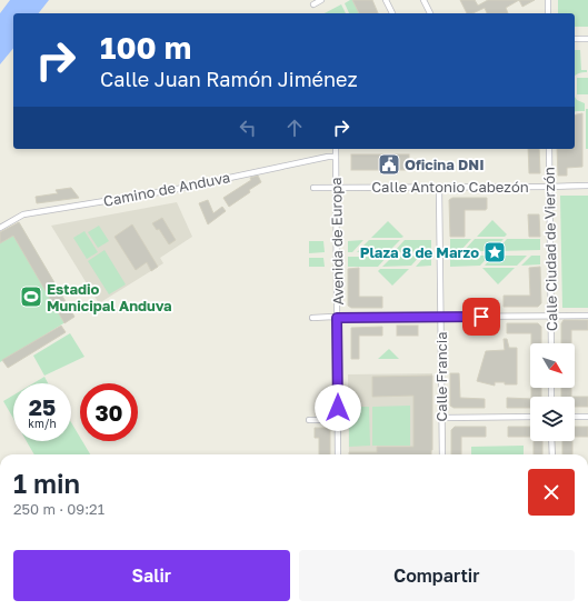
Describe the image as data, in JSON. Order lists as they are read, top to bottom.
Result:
{
  "streets": {
    "street": [
      "Calle Antonio Cabezón",
      "Camino de Anduva",
      "Avenida de Europa",
      "Calle Ciudad de Vierzón",
      "Calle Francia"
    ]
  },
  "crossings": [
    ["Calle Antonio Cabezón", "Avenida de Europa"],
    ["Calle Antonio Cabezón", "Calle Ciudad de Vierzón"],
    ["Calle Antonio Cabezón", "Calle Francia"],
    ["Camino de Anduva", "Avenida de Europa"]
  ],
  "places": {
    "public building": ["Oficina DNI"],
    "place": ["Plaza 8 de Marzo"],
    "sports": ["Estadio Municipal Anduva"]
  },
  "north": "bottom right",
  "page": {
    "turn": ["100 m", "Calle Juan Ramón Jiménez"],
    "speed": "25 km/h",
    "limit": "30",
    "heading": ["1 min", "250 m · 09:21"],
    "buttons": ["Salir", "Compartir"]
  }
}
